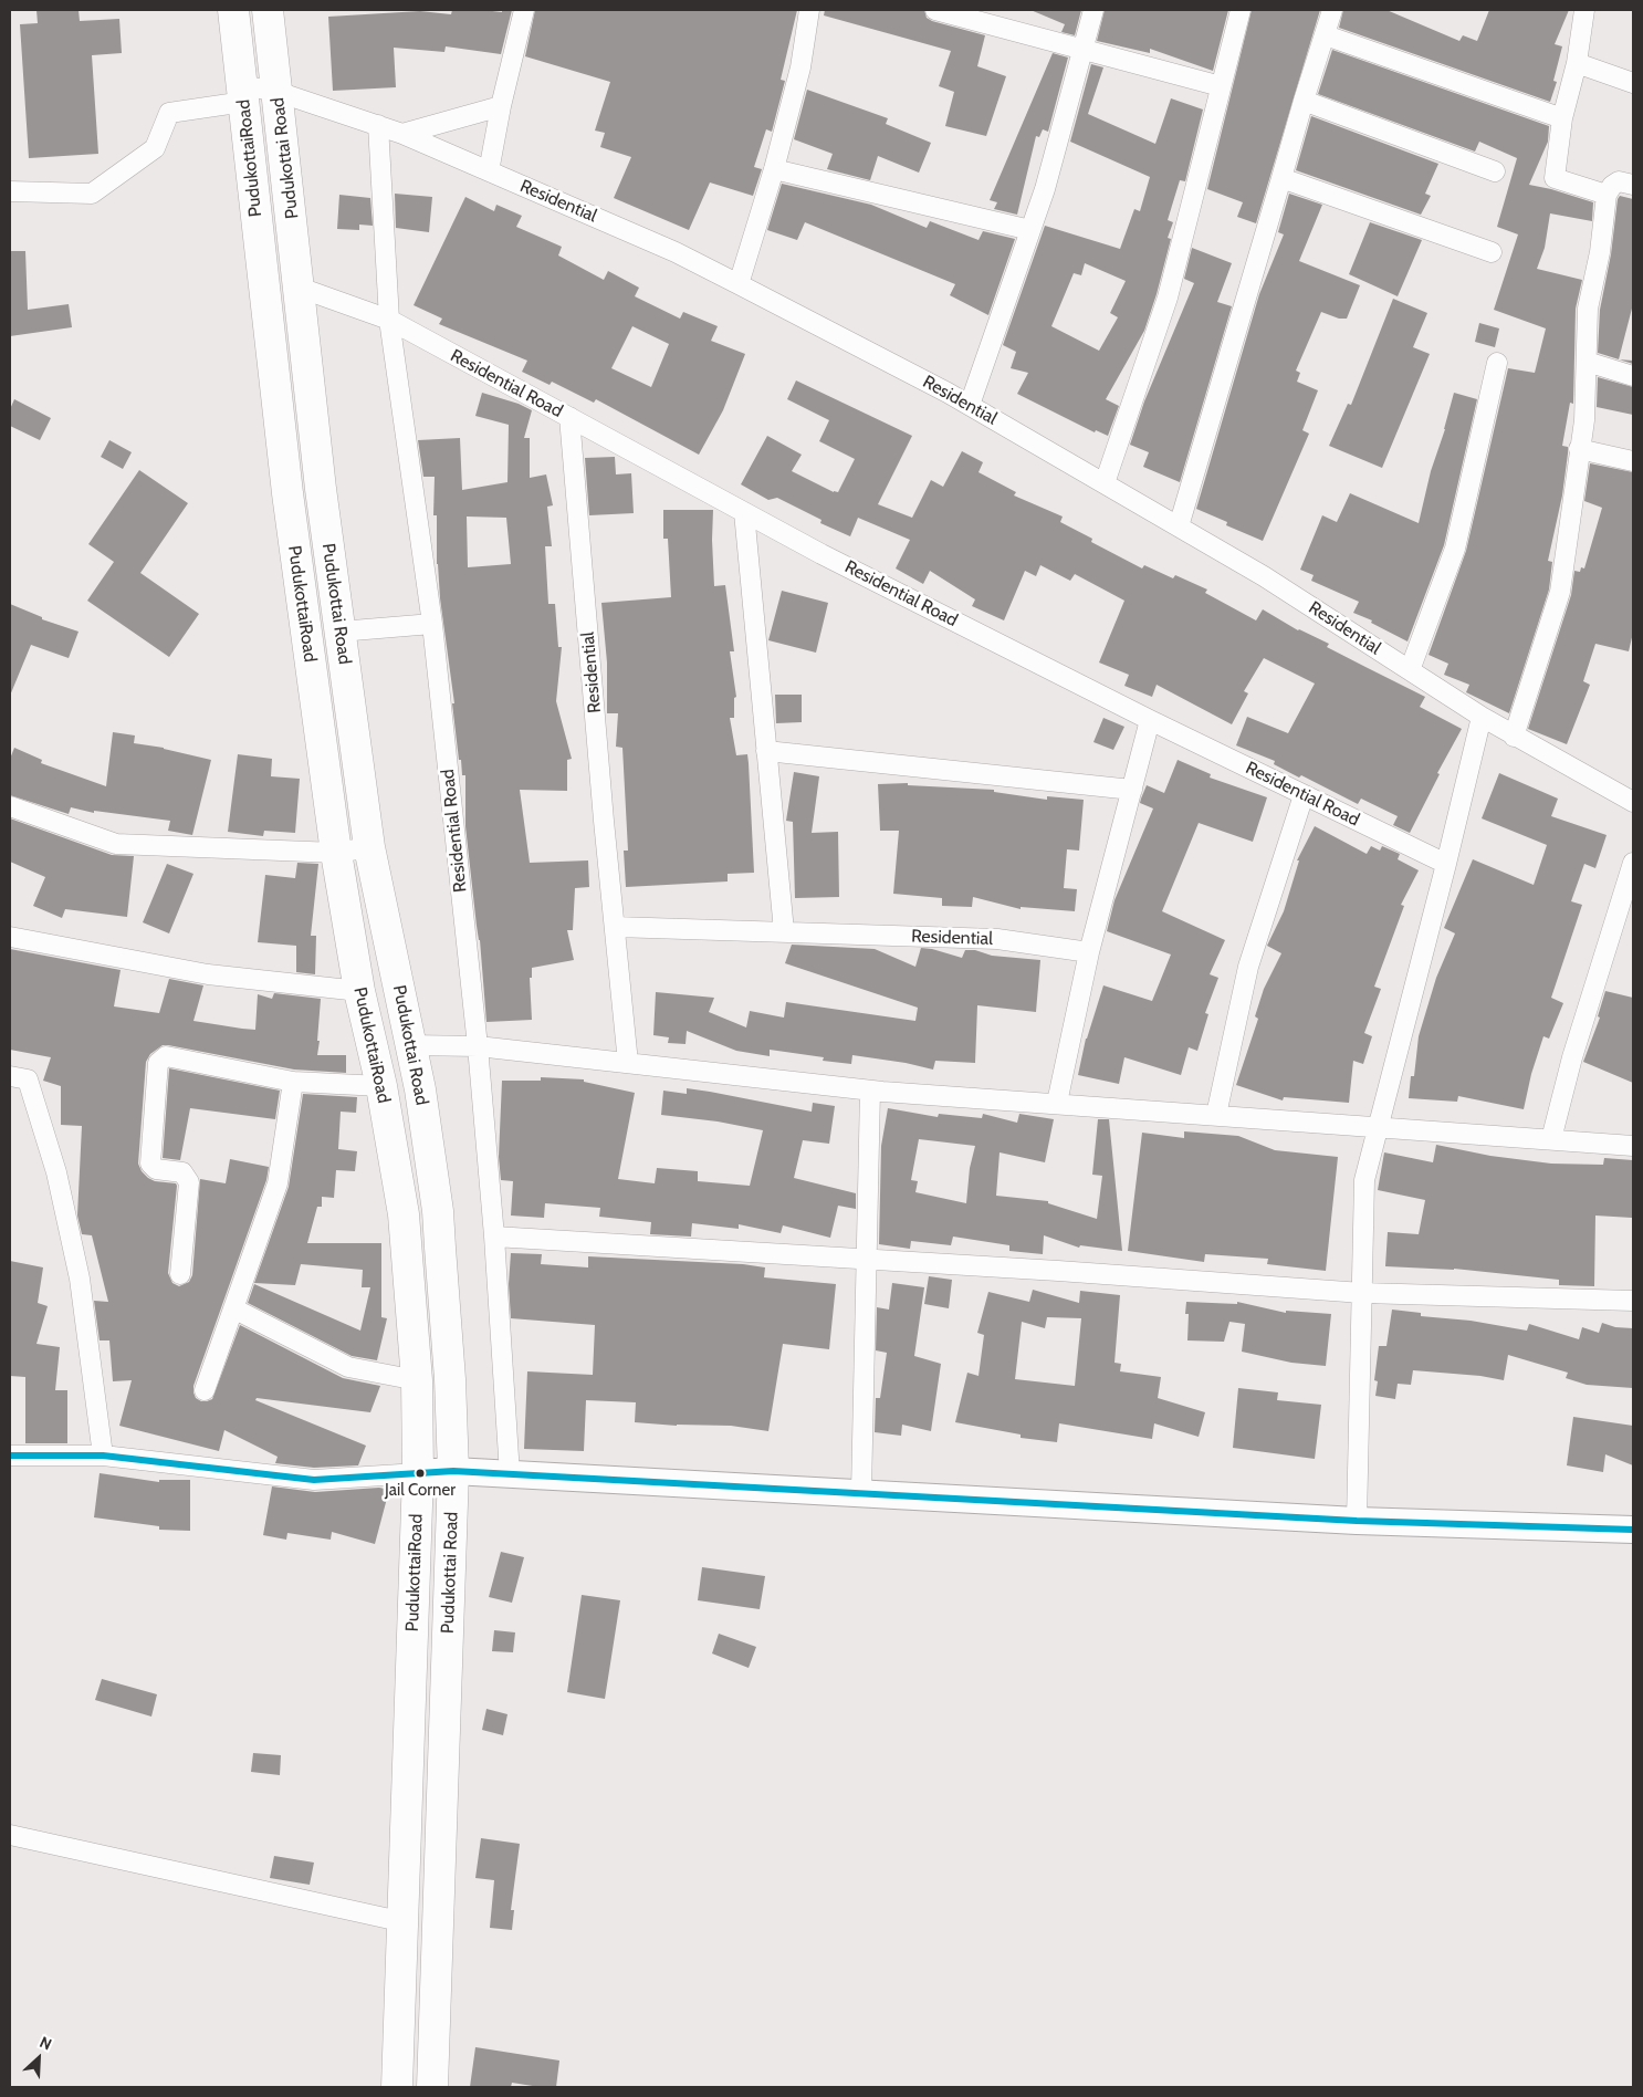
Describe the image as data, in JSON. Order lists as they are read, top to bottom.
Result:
{
  "streets": {
    "highway": ["PudukottaiRoad", "Pudukottai Road"],
    "street": ["Residential", "Residential Road"]
  },
  "crossings": [
    ["PudukottaiRoad", "Residential"],
    ["Pudukottai Road", "Residential"],
    ["Residential", "Residential Road"]
  ],
  "places": ["Jail Corner"],
  "north": "top right"
}
